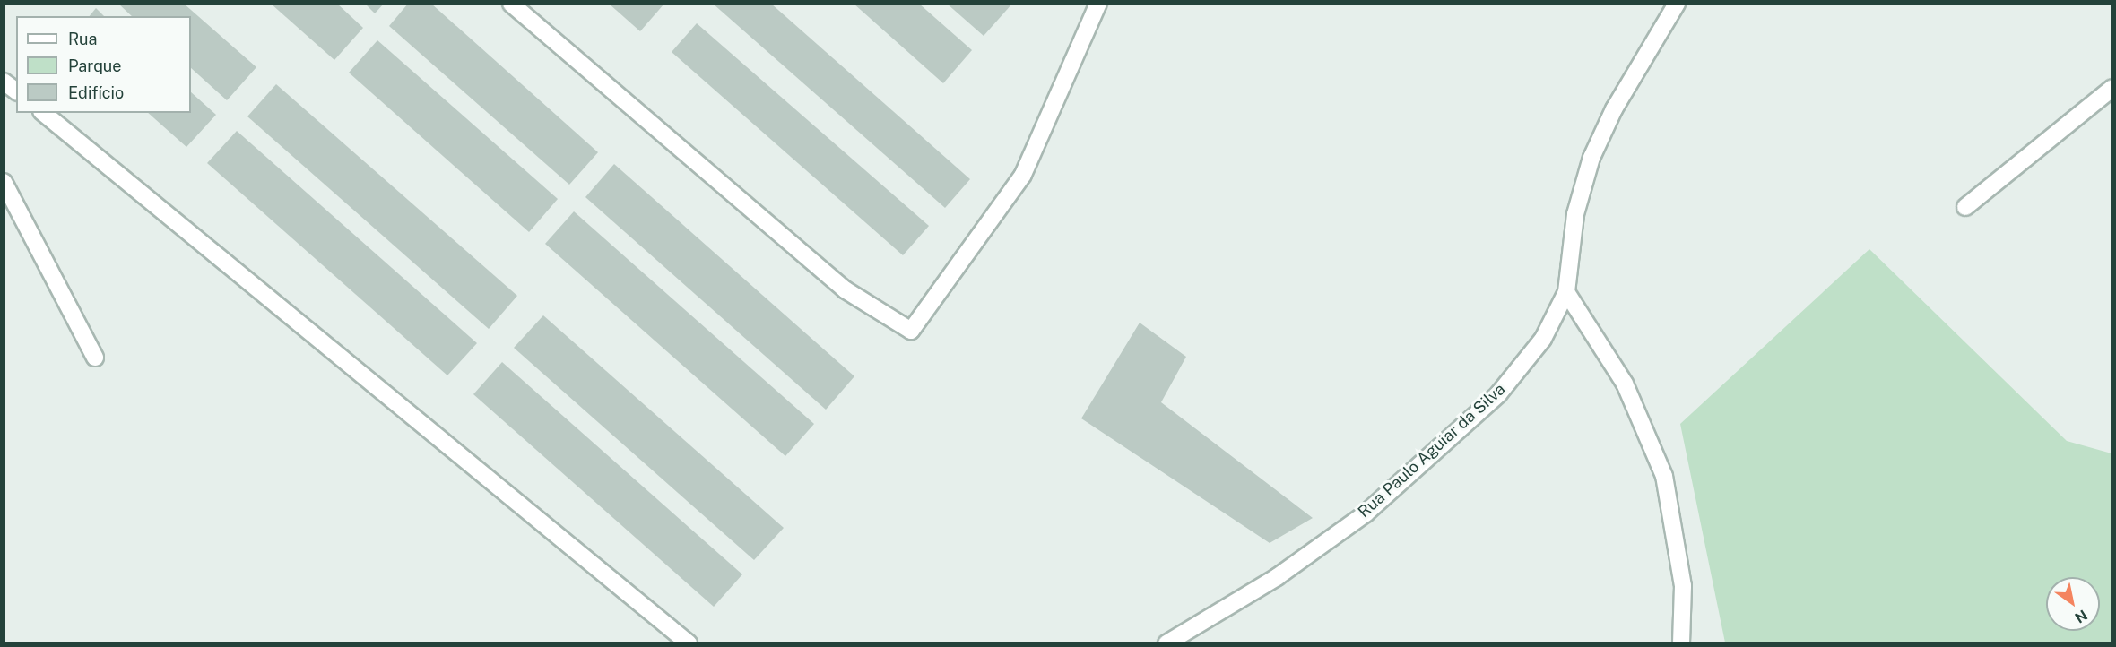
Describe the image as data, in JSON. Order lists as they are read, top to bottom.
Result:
{
  "streets": {
    "street": ["Rua Paulo Aguiar da Silva"]
  },
  "legend": ["Rua", "Parque", "Edifício"],
  "north": "bottom right"
}
